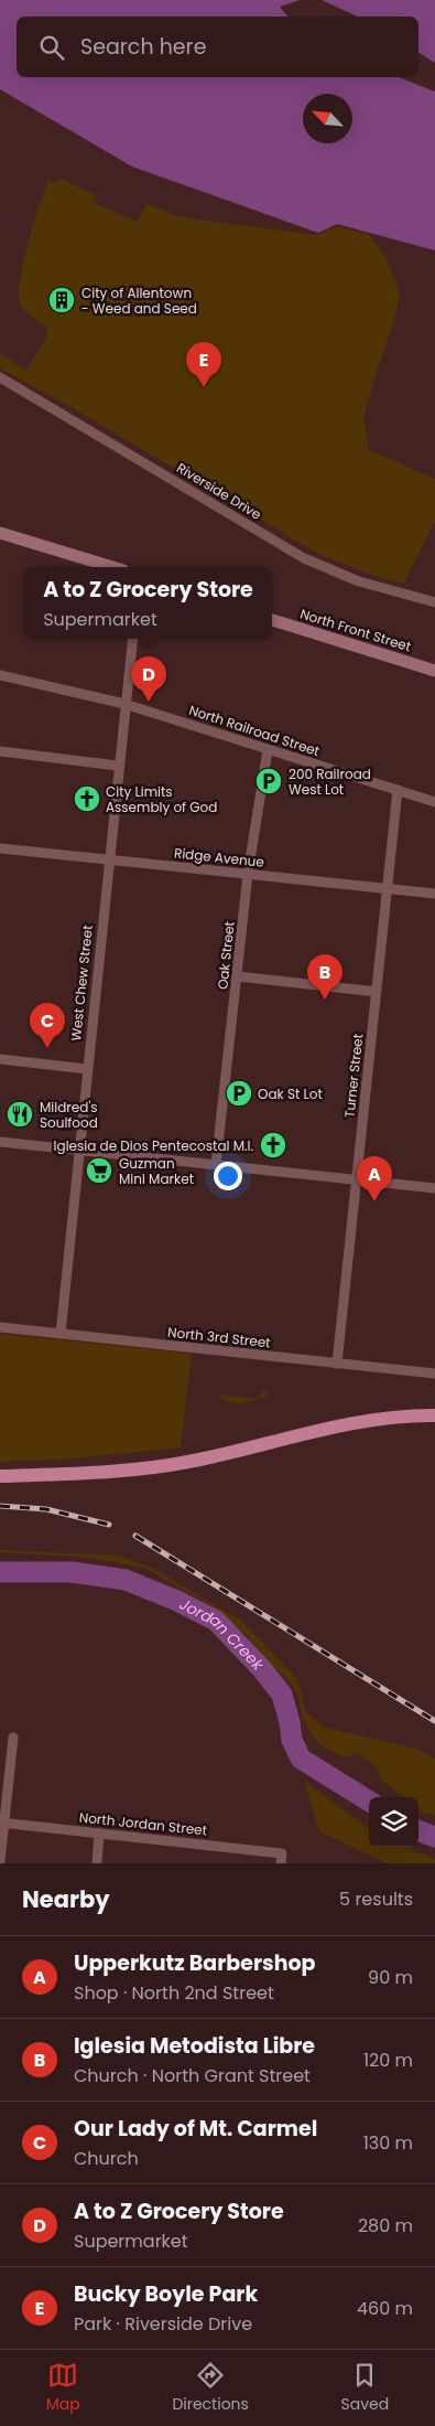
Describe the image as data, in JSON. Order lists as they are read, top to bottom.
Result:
{
  "streets": {
    "street": [
      "Riverside Drive",
      "North Front Street",
      "North Railroad Street",
      "Ridge Avenue",
      "Oak Street",
      "West Chew Street",
      "Turner Street",
      "North 3rd Street",
      "North Jordan Street"
    ]
  },
  "crossings": [
    ["North Railroad Street", "Oak Street"],
    ["North Railroad Street", "West Chew Street"],
    ["North Railroad Street", "Turner Street"],
    ["Ridge Avenue", "Oak Street"],
    ["Ridge Avenue", "West Chew Street"],
    ["Ridge Avenue", "Turner Street"],
    ["West Chew Street", "North 3rd Street"],
    ["Turner Street", "North 3rd Street"]
  ],
  "water": ["Jordan Creek"],
  "places": {
    "building": ["City of Allentown - Weed and Seed"],
    "parking": ["200 Railroad West Lot", "Oak St Lot"],
    "church": ["City Limits Assembly of God", "Iglesia de Dios Pentecostal M.I."],
    "restaurant": ["Mildred's Soulfood"],
    "supermarket": ["Guzman Mini Market"]
  },
  "north": "top left",
  "page": {
    "search": "Search here",
    "pins": [
      "E",
      "D",
      "B",
      "C",
      "A"
    ],
    "popup": ["A to Z Grocery Store", "Supermarket"],
    "heading": ["Nearby", "5 results"],
    "list": [
      {
        "mark": "A",
        "name": "Upperkutz Barbershop",
        "note": "Shop · North 2nd Street",
        "value": "90 m"
      },
      {
        "mark": "B",
        "name": "Iglesia Metodista Libre",
        "note": "Church · North Grant Street",
        "value": "120 m"
      },
      {
        "mark": "C",
        "name": "Our Lady of Mt. Carmel",
        "note": "Church",
        "value": "130 m"
      },
      {
        "mark": "D",
        "name": "A to Z Grocery Store",
        "note": "Supermarket",
        "value": "280 m"
      },
      {
        "mark": "E",
        "name": "Bucky Boyle Park",
        "note": "Park · Riverside Drive",
        "value": "460 m"
      }
    ],
    "nav": ["Map", "Directions", "Saved"]
  }
}
